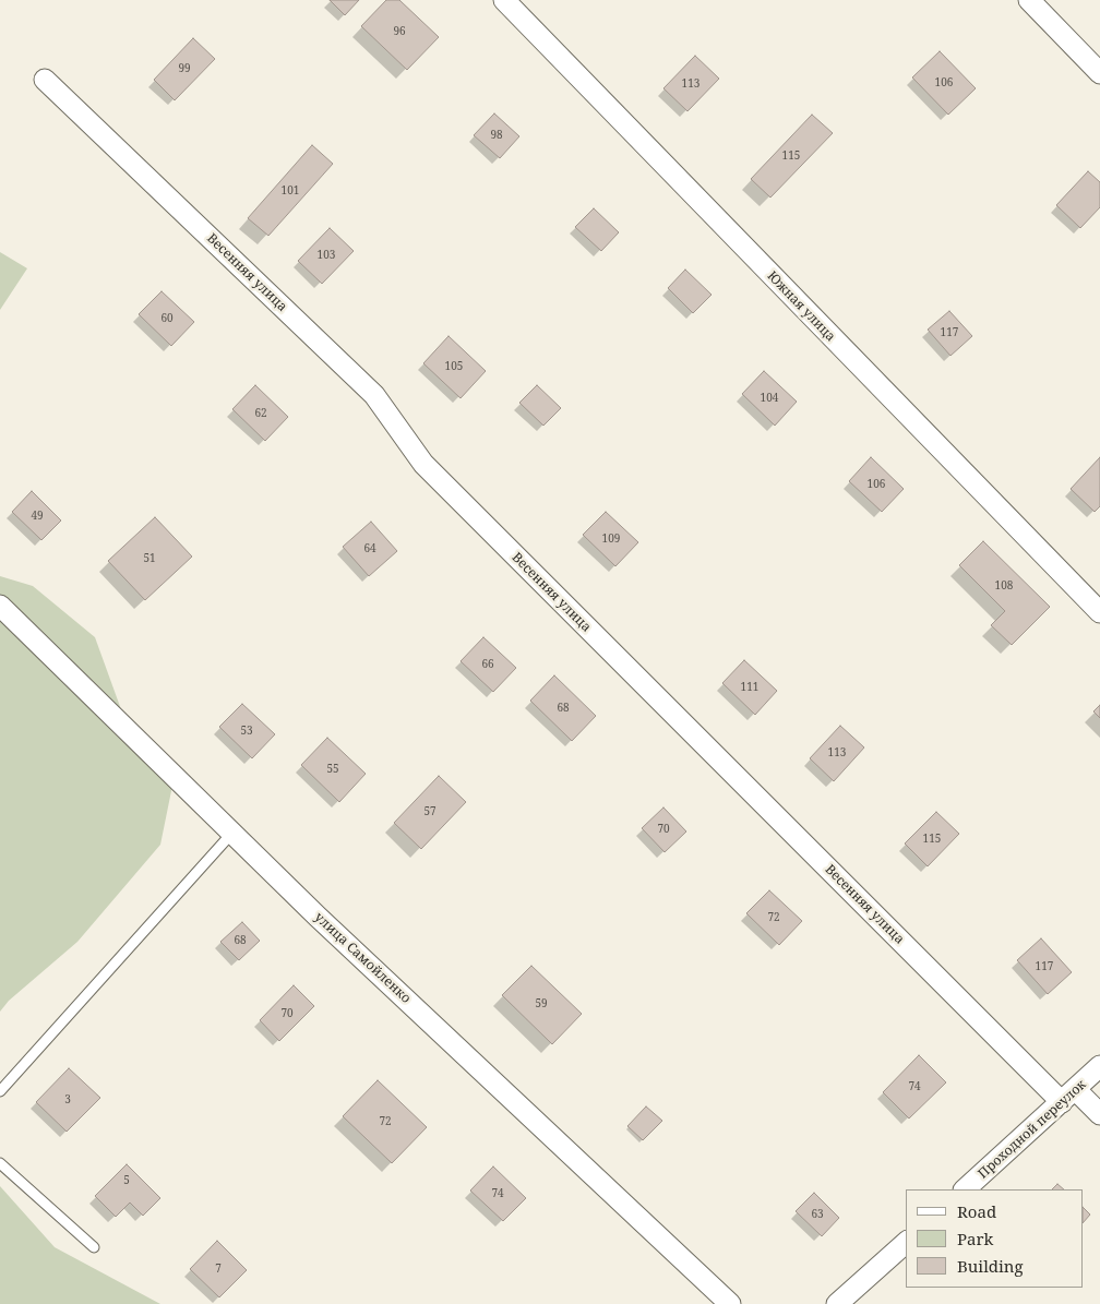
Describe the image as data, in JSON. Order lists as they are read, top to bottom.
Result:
{
  "streets": {
    "street": [
      "Весенняя улица",
      "Южная улица",
      "улица Самойленко",
      "Проходной переулок"
    ]
  },
  "crossings": [
    ["Весенняя улица", "Проходной переулок"]
  ],
  "house_numbers": [
    "96",
    "99",
    "106",
    "113",
    "98",
    "115",
    "101",
    "103",
    "60",
    "117",
    "105",
    "104",
    "62",
    "106",
    "49",
    "109",
    "64",
    "51",
    "108",
    "66",
    "111",
    "68",
    "53",
    "113",
    "55",
    "57",
    "70",
    "115",
    "72",
    "68",
    "117",
    "59",
    "70",
    "74",
    "3",
    "72",
    "5",
    "74",
    "63",
    "7"
  ],
  "legend": ["Road", "Park", "Building"]
}
